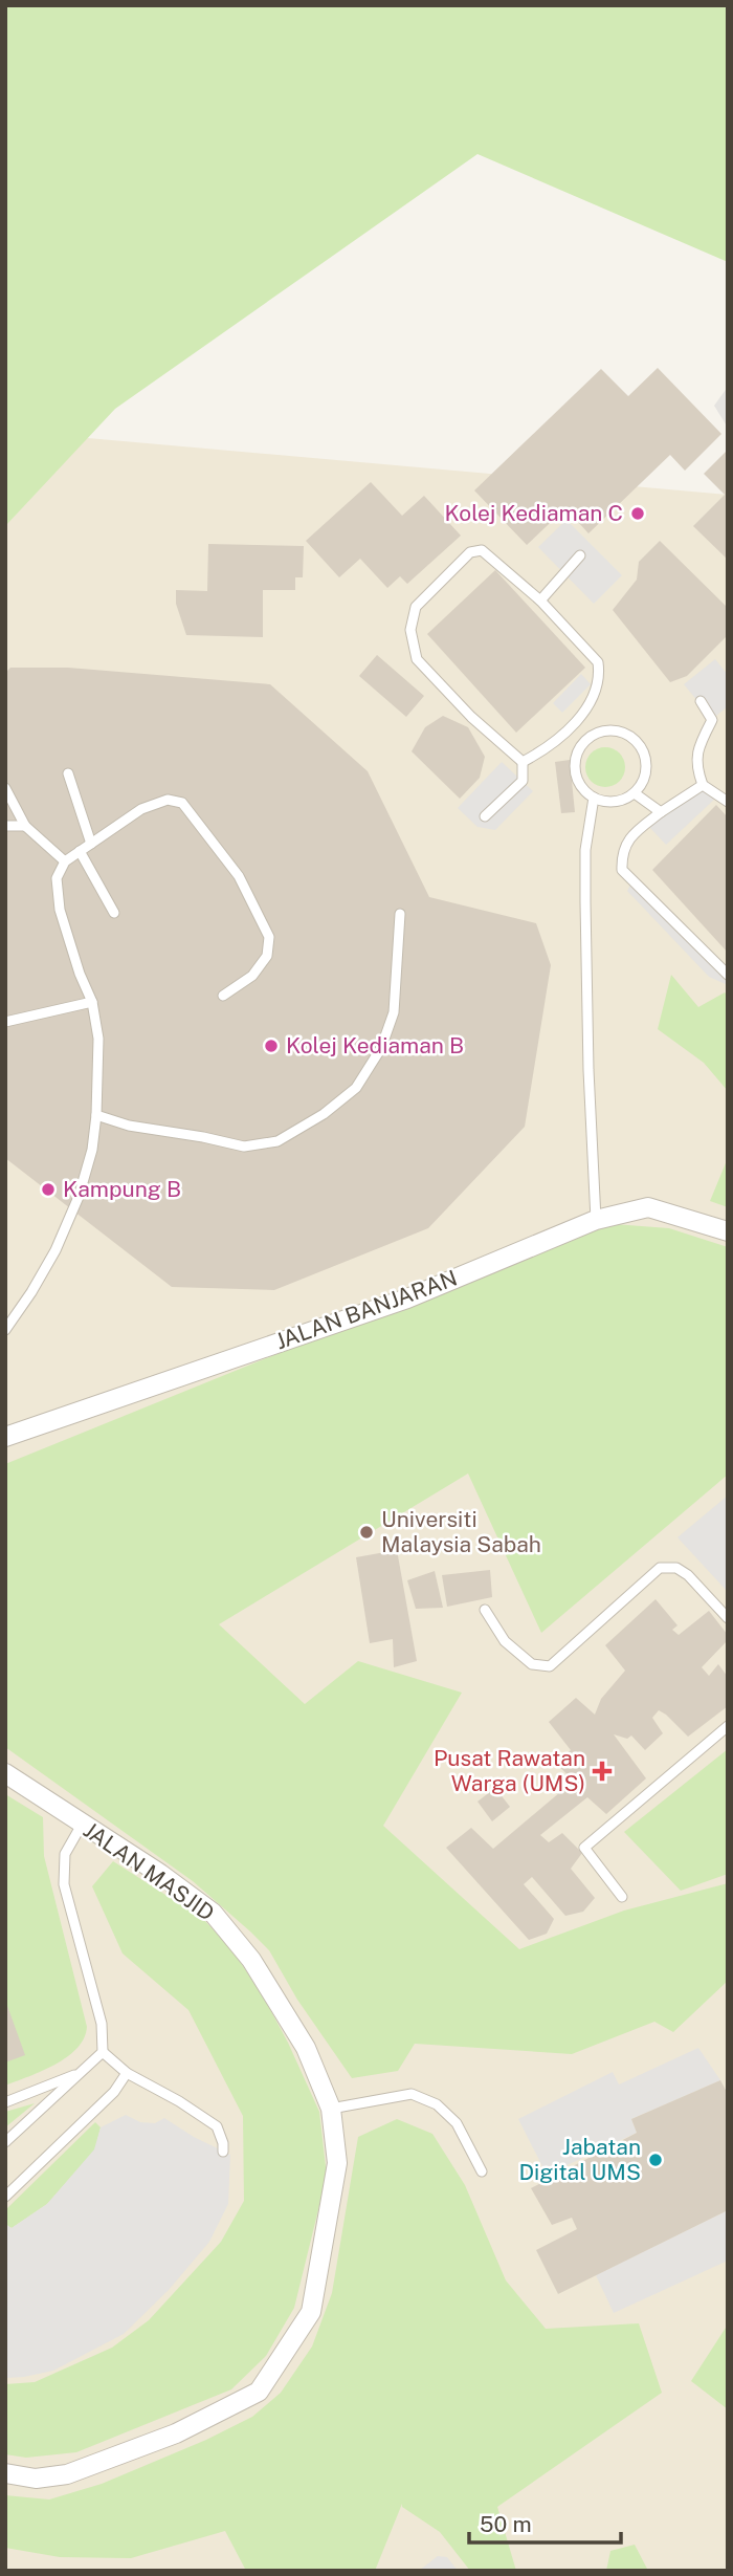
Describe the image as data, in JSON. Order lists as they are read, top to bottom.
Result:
{
  "streets": {
    "street": ["JALAN BANJARAN", "JALAN MASJID"]
  },
  "places": {
    "other": [
      "Kolej Kediaman C",
      "Kolej Kediaman B",
      "Kampung B",
      "Universiti Malaysia Sabah",
      "Jabatan Digital UMS"
    ],
    "health": ["Pusat Rawatan Warga (UMS)"]
  },
  "scale_bar": "50 m"
}
